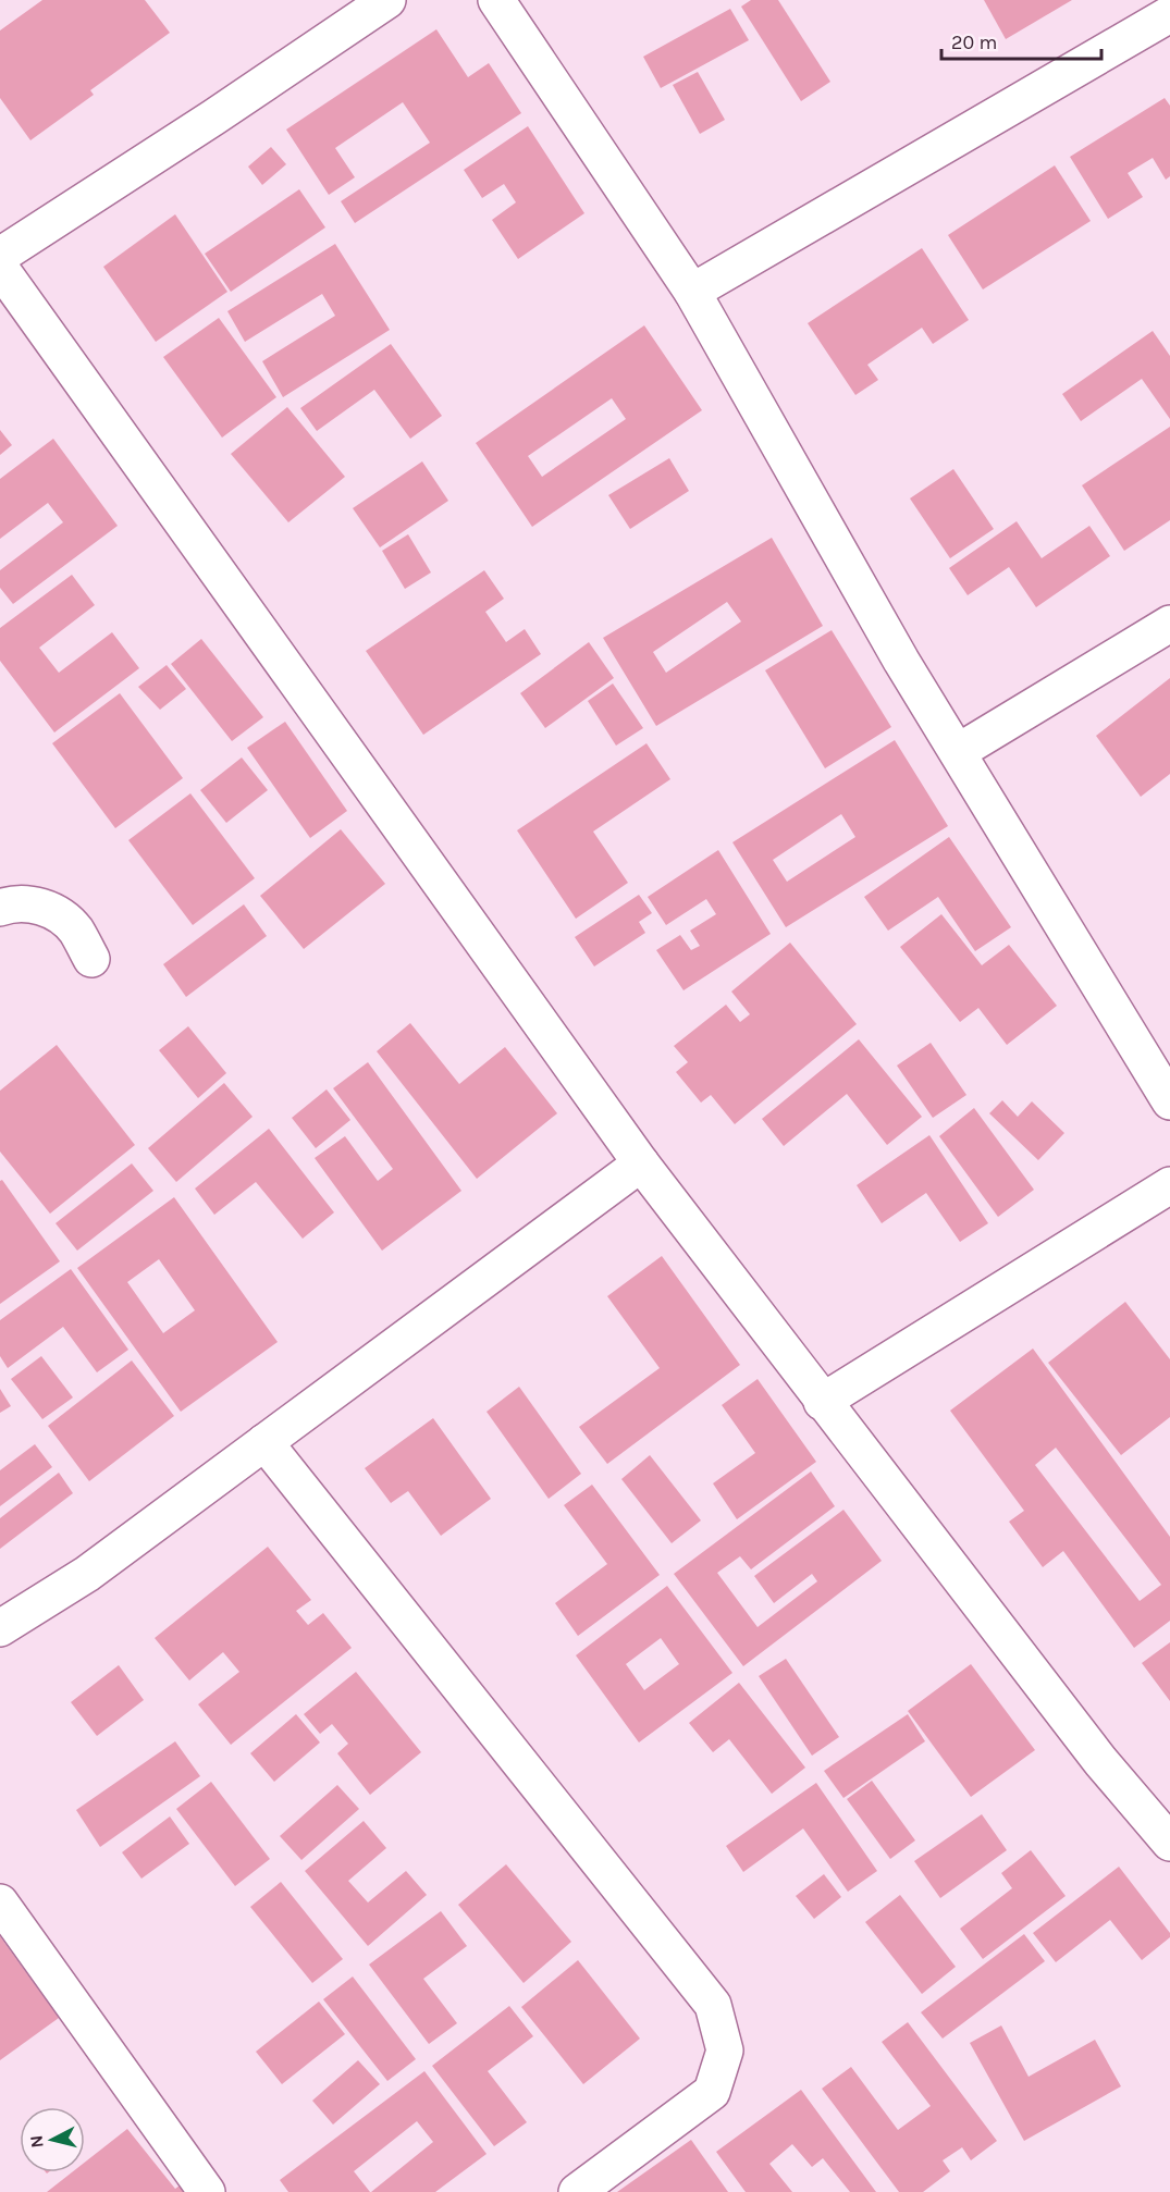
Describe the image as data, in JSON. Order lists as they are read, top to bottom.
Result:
{
  "scale_bar": "20 m",
  "north": "left"
}
